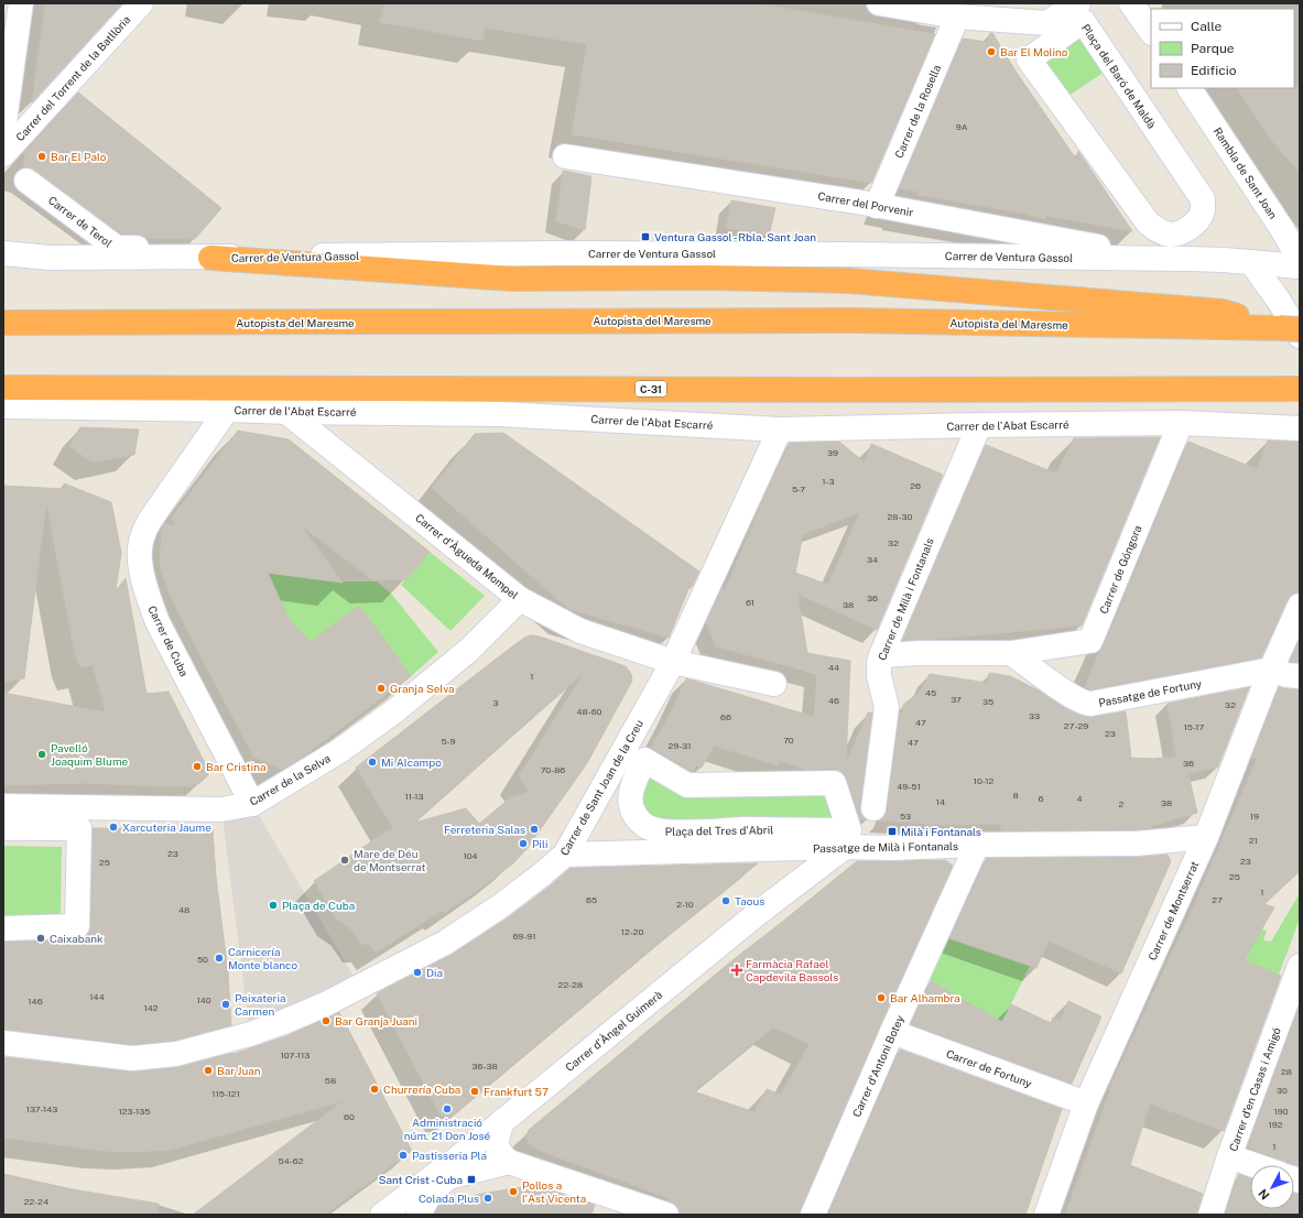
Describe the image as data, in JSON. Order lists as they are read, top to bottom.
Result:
{
  "streets": {
    "highway": ["Autopista del Maresme", "C-31"],
    "street": [
      "Plaça del Baró de Maldà",
      "Carrer del Torrent de la Batllòria",
      "Carrer de la Rosella",
      "Rambla de Sant Joan",
      "Carrer del Porvenir",
      "Carrer de Terol",
      "Carrer de Ventura Gassol",
      "Carrer de l'Abat Escarré",
      "Carrer d'Àgueda Mompel",
      "Carrer de Góngora",
      "Carrer de Milà i Fontanals",
      "Carrer de Cuba",
      "Passatge de Fortuny",
      "Carrer de la Selva",
      "Carrer de Sant Joan de la Creu",
      "Plaça del Tres d'Abril",
      "Passatge de Milà i Fontanals",
      "Carrer de Montserrat",
      "Carrer d'Àngel Guimerà",
      "Carrer d'Antoni Botey",
      "Carrer de Fortuny",
      "Carrer d'en Casas i Amigó"
    ]
  },
  "crossings": [
    ["Carrer de la Rosella", "Carrer del Porvenir"],
    ["Carrer del Porvenir", "Carrer de Ventura Gassol"],
    ["Carrer de Terol", "Carrer de Ventura Gassol"],
    ["Carrer de l'Abat Escarré", "Carrer d'Àgueda Mompel"],
    ["Carrer de l'Abat Escarré", "Carrer de Góngora"],
    ["Carrer de l'Abat Escarré", "Carrer de Milà i Fontanals"],
    ["Carrer de l'Abat Escarré", "Carrer de Cuba"],
    ["Carrer de l'Abat Escarré", "Carrer de Sant Joan de la Creu"],
    ["Carrer d'Àgueda Mompel", "Carrer de la Selva"],
    ["Carrer d'Àgueda Mompel", "Carrer de Sant Joan de la Creu"],
    ["Carrer de Góngora", "Passatge de Fortuny"],
    ["Carrer de Cuba", "Carrer de la Selva"],
    ["Passatge de Fortuny", "Carrer de Montserrat"],
    ["Carrer de Sant Joan de la Creu", "Passatge de Milà i Fontanals"],
    ["Plaça del Tres d'Abril", "Passatge de Milà i Fontanals"],
    ["Plaça del Tres d'Abril", "Carrer d'Àngel Guimerà"],
    ["Passatge de Milà i Fontanals", "Carrer de Montserrat"],
    ["Passatge de Milà i Fontanals", "Carrer d'Àngel Guimerà"],
    ["Passatge de Milà i Fontanals", "Carrer d'Antoni Botey"],
    ["Carrer de Montserrat", "Carrer de Fortuny"],
    ["Carrer d'Antoni Botey", "Carrer de Fortuny"]
  ],
  "places": {
    "other": [
      "Bar El Molino",
      "Bar El Palo",
      "Granja Selva",
      "Pavelló Joaquim Blume",
      "Mi Alcampo",
      "Bar Cristina",
      "Xarcuteria Jaume",
      "Ferreteria Salas",
      "Pili",
      "Mare de Déu de Montserrat",
      "Taous",
      "Plaça de Cuba",
      "Caixabank",
      "Carnicería Monte blanco",
      "Dia",
      "Bar Alhambra",
      "Peixateria Carmen",
      "Bar Granja Juani",
      "Bar Juan",
      "Churrería Cuba",
      "Frankfurt 57",
      "Administració núm. 21 Don José",
      "Pastisseria Pla",
      "Pollos a l'Ast Vicenta",
      "Colada Plus"
    ],
    "transit": ["Ventura Gassol - Rbla. Sant Joan", "Milà i Fontanals", "Sant Crist - Cuba"],
    "health": ["Farmàcia Rafael Capdevila Bassols"]
  },
  "house_numbers": [
    "9A",
    "39",
    "1-3",
    "26",
    "5-7",
    "28-30",
    "32",
    "34",
    "36",
    "61",
    "38",
    "44",
    "1",
    "45",
    "37",
    "46",
    "35",
    "3",
    "32",
    "48-60",
    "33",
    "66",
    "47",
    "27-29",
    "15-17",
    "23",
    "70",
    "5-9",
    "47",
    "29-31",
    "36",
    "70-86",
    "10-12",
    "49-51",
    "8",
    "11-13",
    "6",
    "4",
    "14",
    "38",
    "2",
    "53",
    "19",
    "21",
    "23",
    "104",
    "23",
    "25",
    "25",
    "1",
    "65",
    "27",
    "2-10",
    "48",
    "12-20",
    "69-91",
    "50",
    "22-28",
    "144",
    "140",
    "146",
    "142",
    "107-113",
    "36-38",
    "28",
    "58",
    "30",
    "115-121",
    "137-143",
    "123-135",
    "190",
    "60",
    "192",
    "1",
    "54-62",
    "22-24"
  ],
  "legend": ["Calle", "Parque", "Edificio"],
  "north": "bottom left"
}
